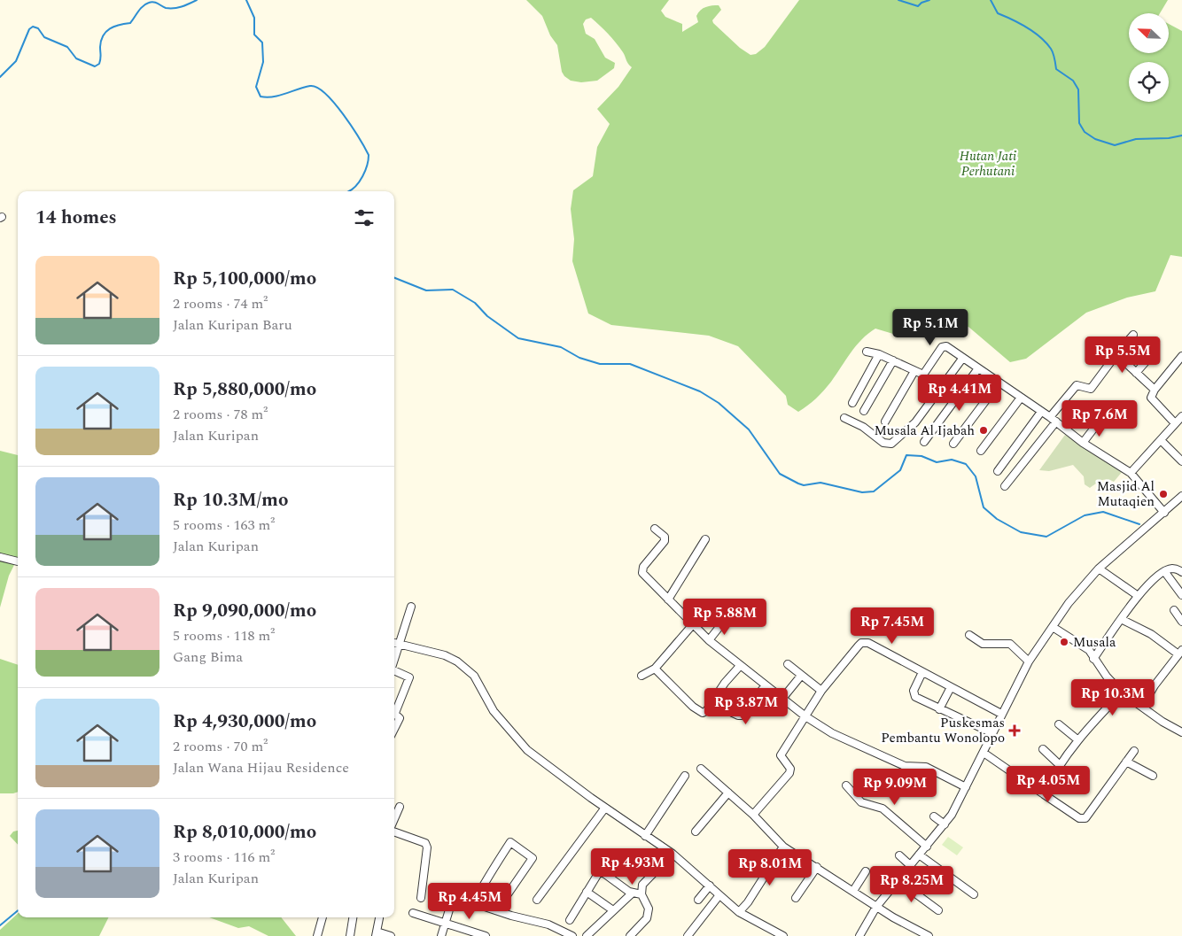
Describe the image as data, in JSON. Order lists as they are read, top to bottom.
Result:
{
  "parks": ["Hutan Jati Perhutani"],
  "places": {
    "other": ["Musala Al Ijabah", "Masjid Al Mutaqien", "Musala"],
    "health": ["Puskesmas Pembantu Wonolopo"]
  },
  "north": "top left",
  "page": {
    "heading": "14 homes",
    "list": [
      {
        "name": "Rp 5,100,000/mo",
        "note": "2 rooms · 74 m² · Jalan Kuripan Baru"
      },
      {
        "name": "Rp 5,880,000/mo",
        "note": "2 rooms · 78 m² · Jalan Kuripan"
      },
      {
        "name": "Rp 10.3M/mo",
        "note": "5 rooms · 163 m² · Jalan Kuripan"
      },
      {
        "name": "Rp 9,090,000/mo",
        "note": "5 rooms · 118 m² · Gang Bima"
      },
      {
        "name": "Rp 4,930,000/mo",
        "note": "2 rooms · 70 m² · Jalan Wana Hijau Residence"
      },
      {
        "name": "Rp 8,010,000/mo",
        "note": "3 rooms · 116 m² · Jalan Kuripan"
      }
    ],
    "price": [
      "Rp 5.1M",
      "Rp 5.5M",
      "Rp 4.41M",
      "Rp 7.6M",
      "Rp 5.88M",
      "Rp 7.45M",
      "Rp 10.3M",
      "Rp 3.87M",
      "Rp 4.05M",
      "Rp 9.09M",
      "Rp 4.93M",
      "Rp 8.01M",
      "Rp 8.25M",
      "Rp 4.45M"
    ]
  }
}
